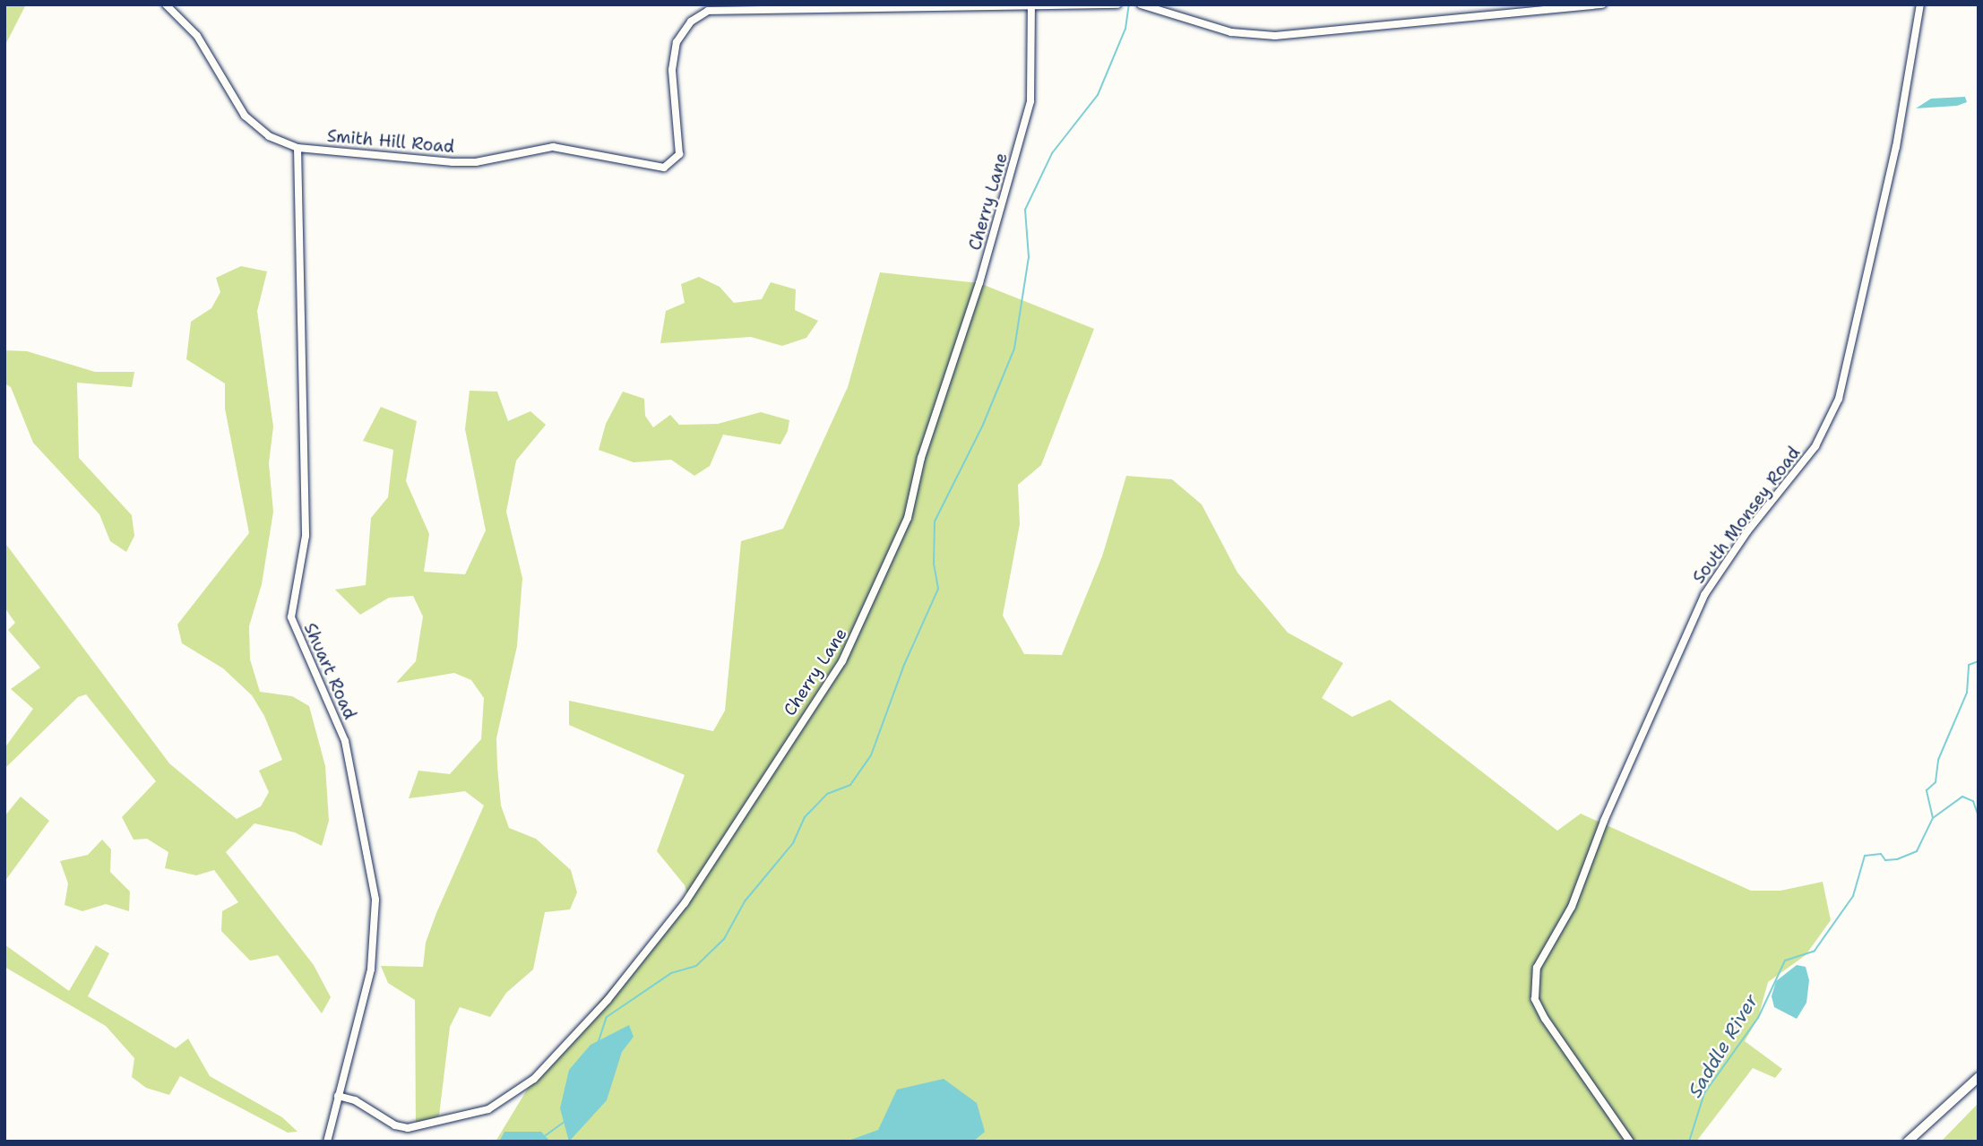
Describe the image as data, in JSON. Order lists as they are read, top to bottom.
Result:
{
  "streets": {
    "street": [
      "Smith Hill Road",
      "Cherry Lane",
      "South Monsey Road",
      "Shuart Road"
    ]
  },
  "crossings": [
    ["Smith Hill Road", "Cherry Lane"],
    ["Smith Hill Road", "Shuart Road"],
    ["Cherry Lane", "Shuart Road"]
  ],
  "water": ["Saddle River"]
}
